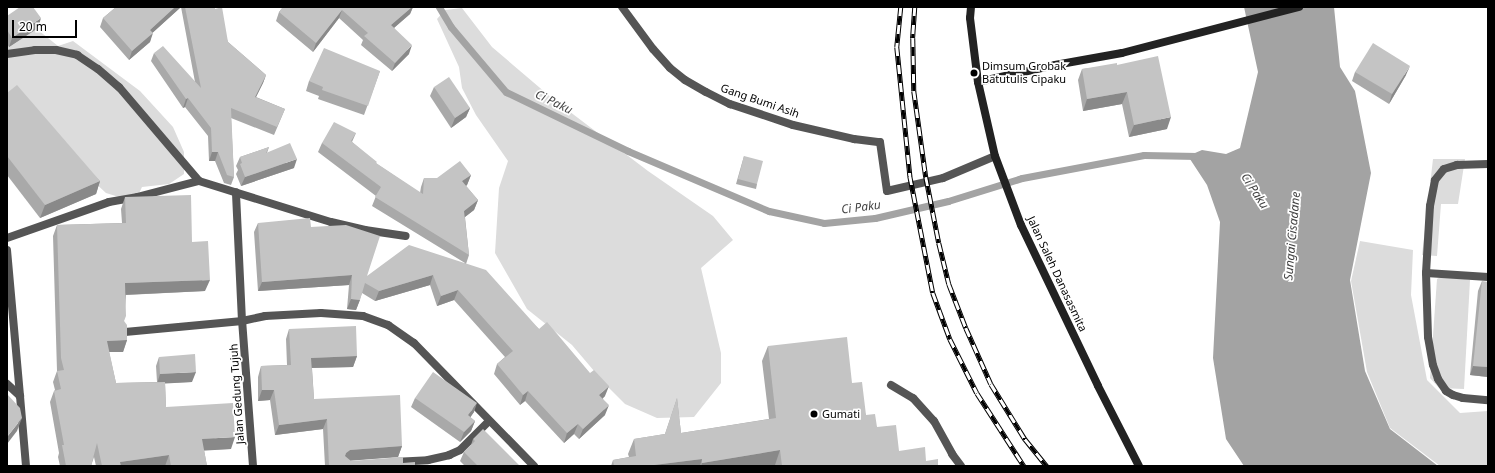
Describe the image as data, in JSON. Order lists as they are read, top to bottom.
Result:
{
  "streets": {
    "main road": ["Jalan Saleh Danasasmita"],
    "street": ["Gang Bumi Asih", "Jalan Gedung Tujuh"]
  },
  "crossings": [
    ["Gang Bumi Asih", "Jalan Saleh Danasasmita"]
  ],
  "water": ["Ci Paku", "Sungai Cisadane"],
  "places": ["Dimsum Grobak Batutulis Cipaku", "Gumati"],
  "scale_bar": "20 m"
}
